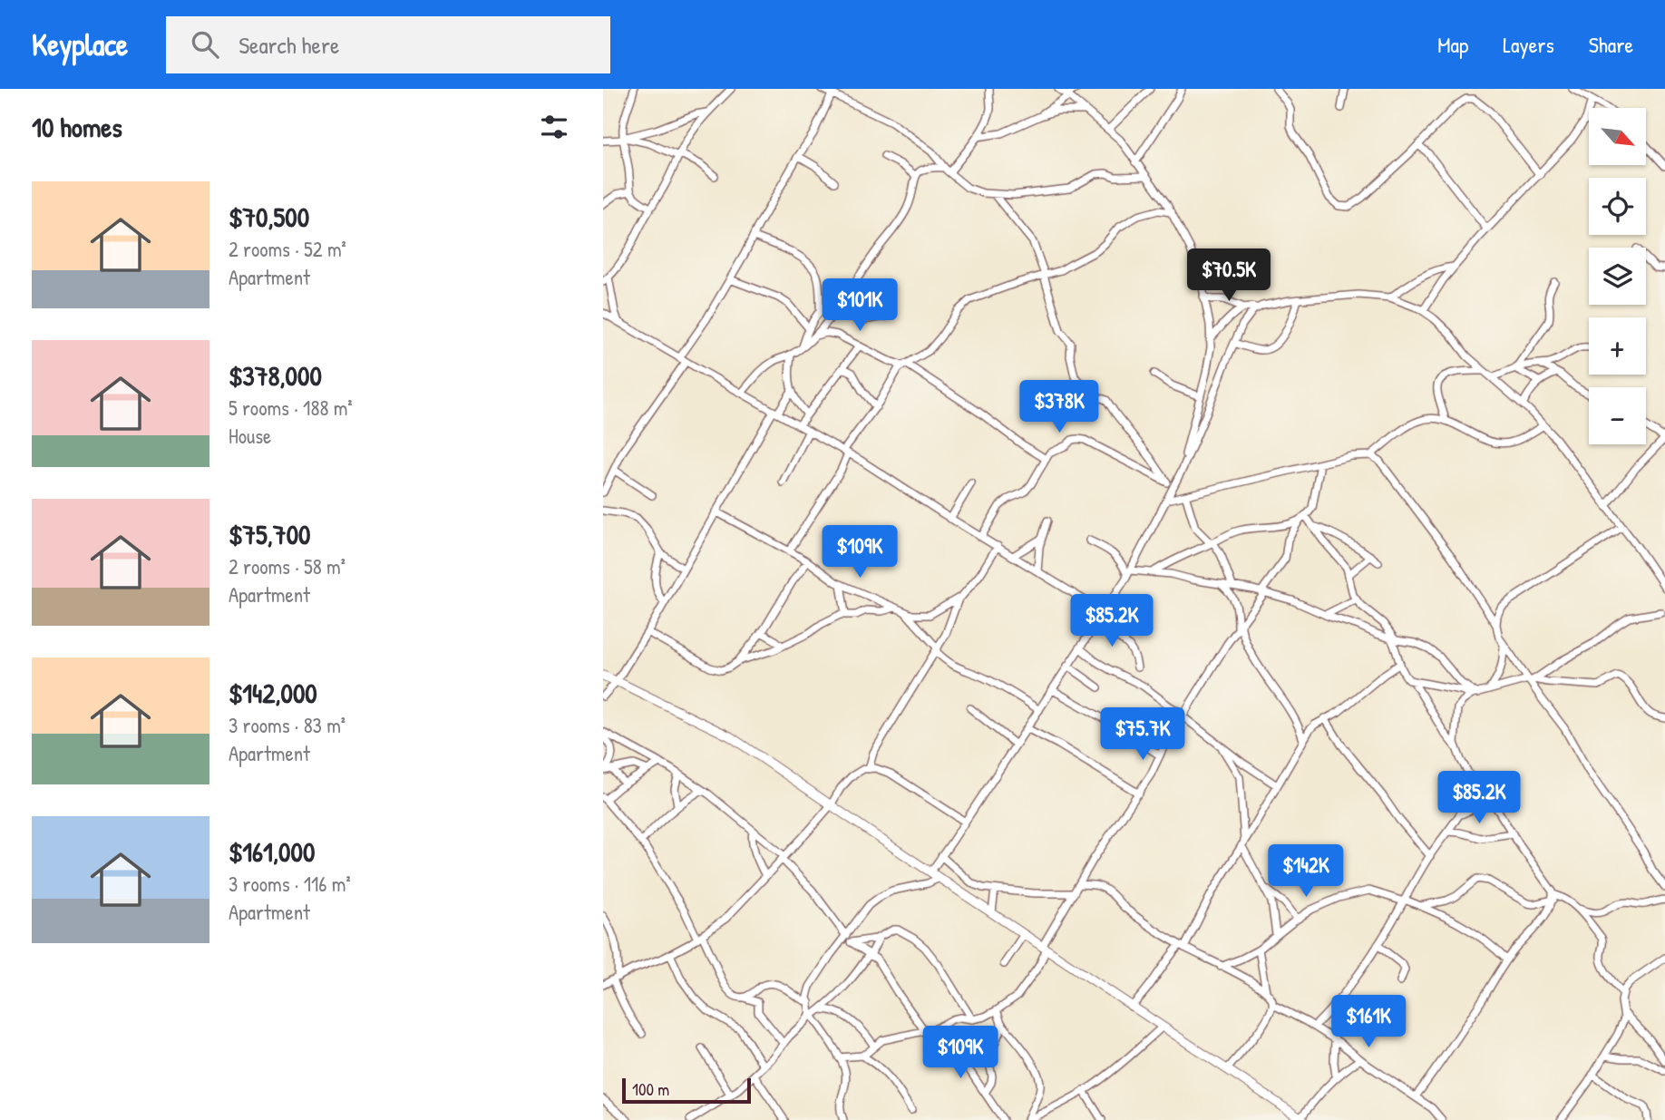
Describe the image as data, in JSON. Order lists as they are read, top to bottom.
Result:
{
  "scale_bar": "100 m",
  "north": "bottom right",
  "page": {
    "header": "Keyplace",
    "search": "Search here",
    "nav": ["Map", "Layers", "Share"],
    "heading": "10 homes",
    "map_buttons": ["+", "−"],
    "list": [
      {
        "name": "$70,500",
        "note": "2 rooms · 52 m² · Apartment"
      },
      {
        "name": "$378,000",
        "note": "5 rooms · 188 m² · House"
      },
      {
        "name": "$75,700",
        "note": "2 rooms · 58 m² · Apartment"
      },
      {
        "name": "$142,000",
        "note": "3 rooms · 83 m² · Apartment"
      },
      {
        "name": "$161,000",
        "note": "3 rooms · 116 m² · Apartment"
      }
    ],
    "price": [
      "$70.5K",
      "$101K",
      "$378K",
      "$109K",
      "$85.2K",
      "$75.7K",
      "$85.2K",
      "$142K",
      "$161K",
      "$109K"
    ],
    "scale": "100 m"
  }
}
